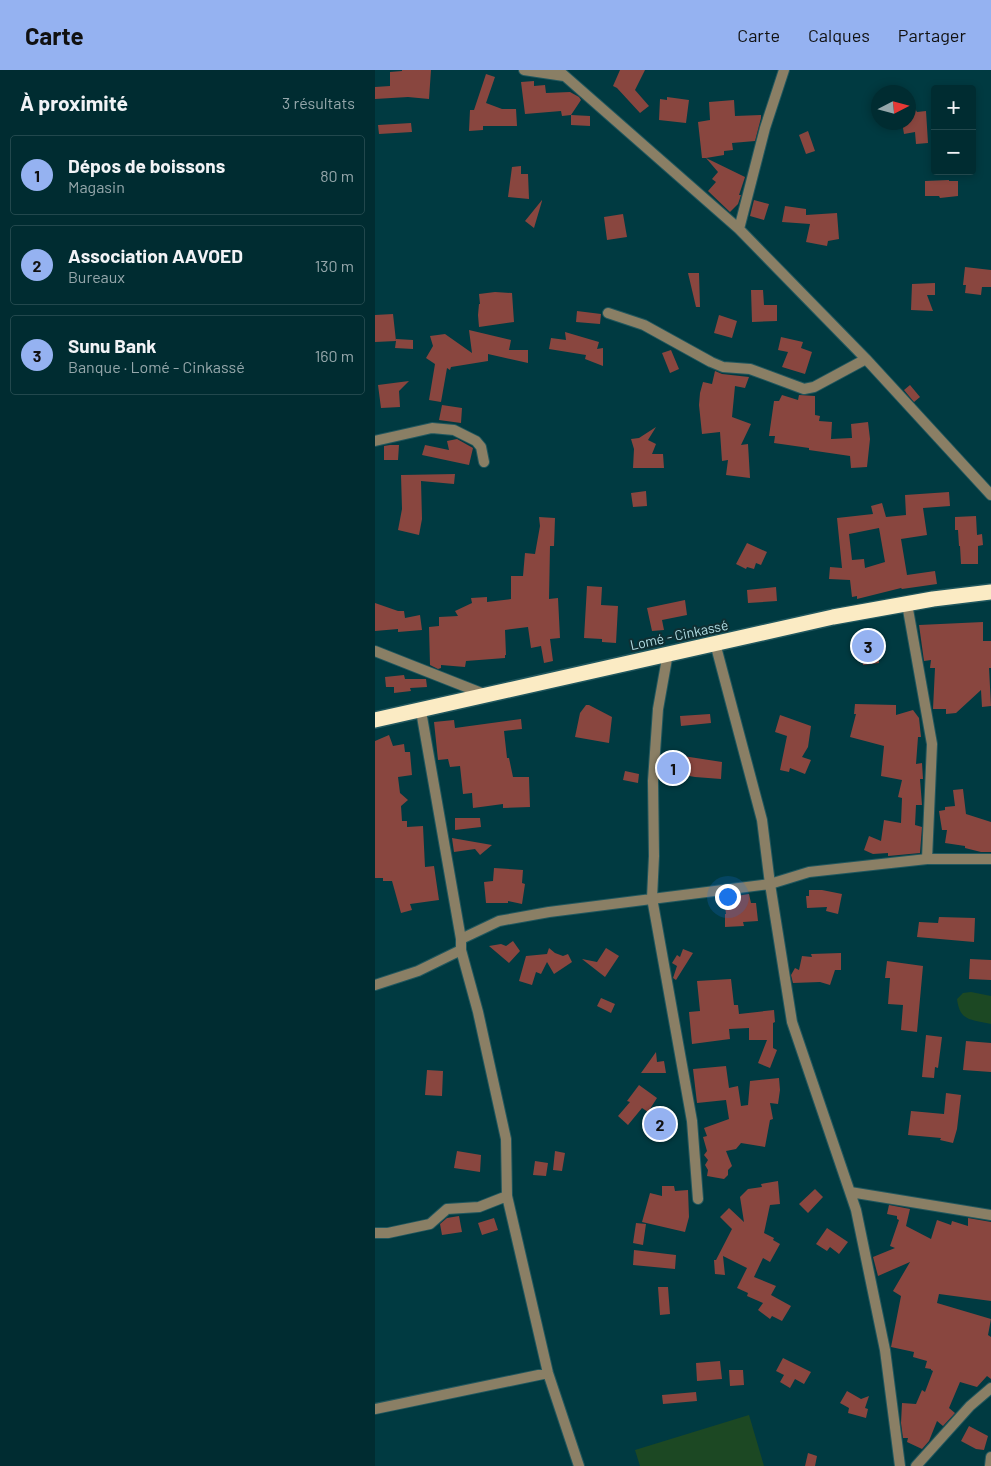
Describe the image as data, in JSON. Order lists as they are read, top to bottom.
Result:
{
  "streets": {
    "highway": ["Lomé - Cinkassé"]
  },
  "north": "right",
  "page": {
    "header": "Carte",
    "nav": ["Carte", "Calques", "Partager"],
    "heading": ["À proximité", "3 résultats"],
    "map_buttons": ["+", "−"],
    "list": [
      {
        "mark": "1",
        "name": "Dépos de boissons",
        "note": "Magasin",
        "value": "80 m"
      },
      {
        "mark": "2",
        "name": "Association AAVOED",
        "note": "Bureaux",
        "value": "130 m"
      },
      {
        "mark": "3",
        "name": "Sunu Bank",
        "note": "Banque · Lomé - Cinkassé",
        "value": "160 m"
      }
    ],
    "pins": ["3", "1", "2"]
  }
}
